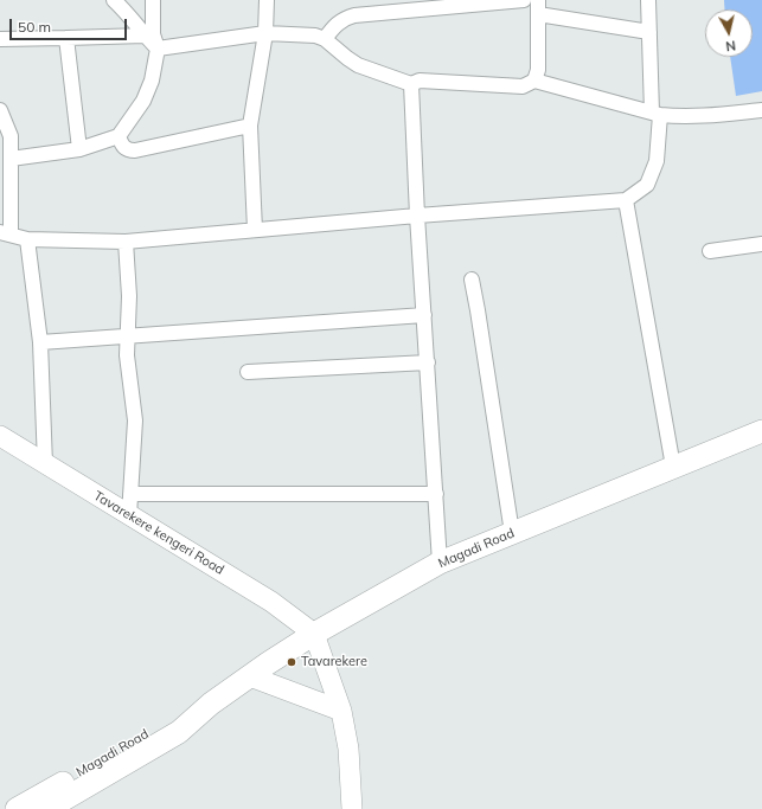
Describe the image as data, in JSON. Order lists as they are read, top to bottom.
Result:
{
  "streets": {
    "main road": ["Tavarekere kengeri Road", "Magadi Road"]
  },
  "crossings": [
    ["Tavarekere kengeri Road", "Magadi Road"]
  ],
  "places": ["Tavarekere"],
  "scale_bar": "50 m",
  "north": "bottom"
}
